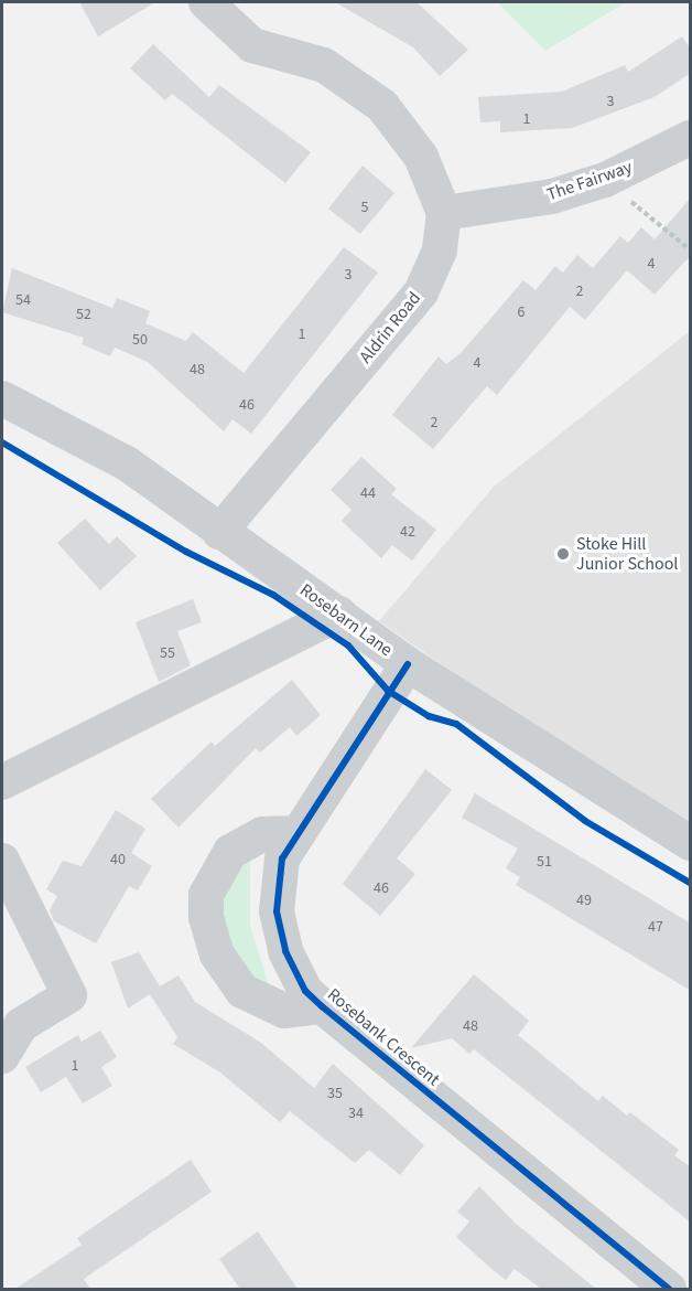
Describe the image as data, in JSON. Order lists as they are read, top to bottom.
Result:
{
  "streets": {
    "street": [
      "The Fairway",
      "Aldrin Road",
      "Rosebarn Lane",
      "Rosebank Crescent"
    ]
  },
  "crossings": [
    ["The Fairway", "Aldrin Road"],
    ["Aldrin Road", "Rosebarn Lane"],
    ["Rosebarn Lane", "Rosebank Crescent"]
  ],
  "places": ["Stoke Hill Junior School"],
  "house_numbers": [
    "3",
    "1",
    "5",
    "4",
    "3",
    "2",
    "54",
    "6",
    "52",
    "1",
    "50",
    "4",
    "48",
    "46",
    "2",
    "44",
    "42",
    "55",
    "40",
    "51",
    "46",
    "49",
    "47",
    "48",
    "1",
    "35",
    "34"
  ]
}
